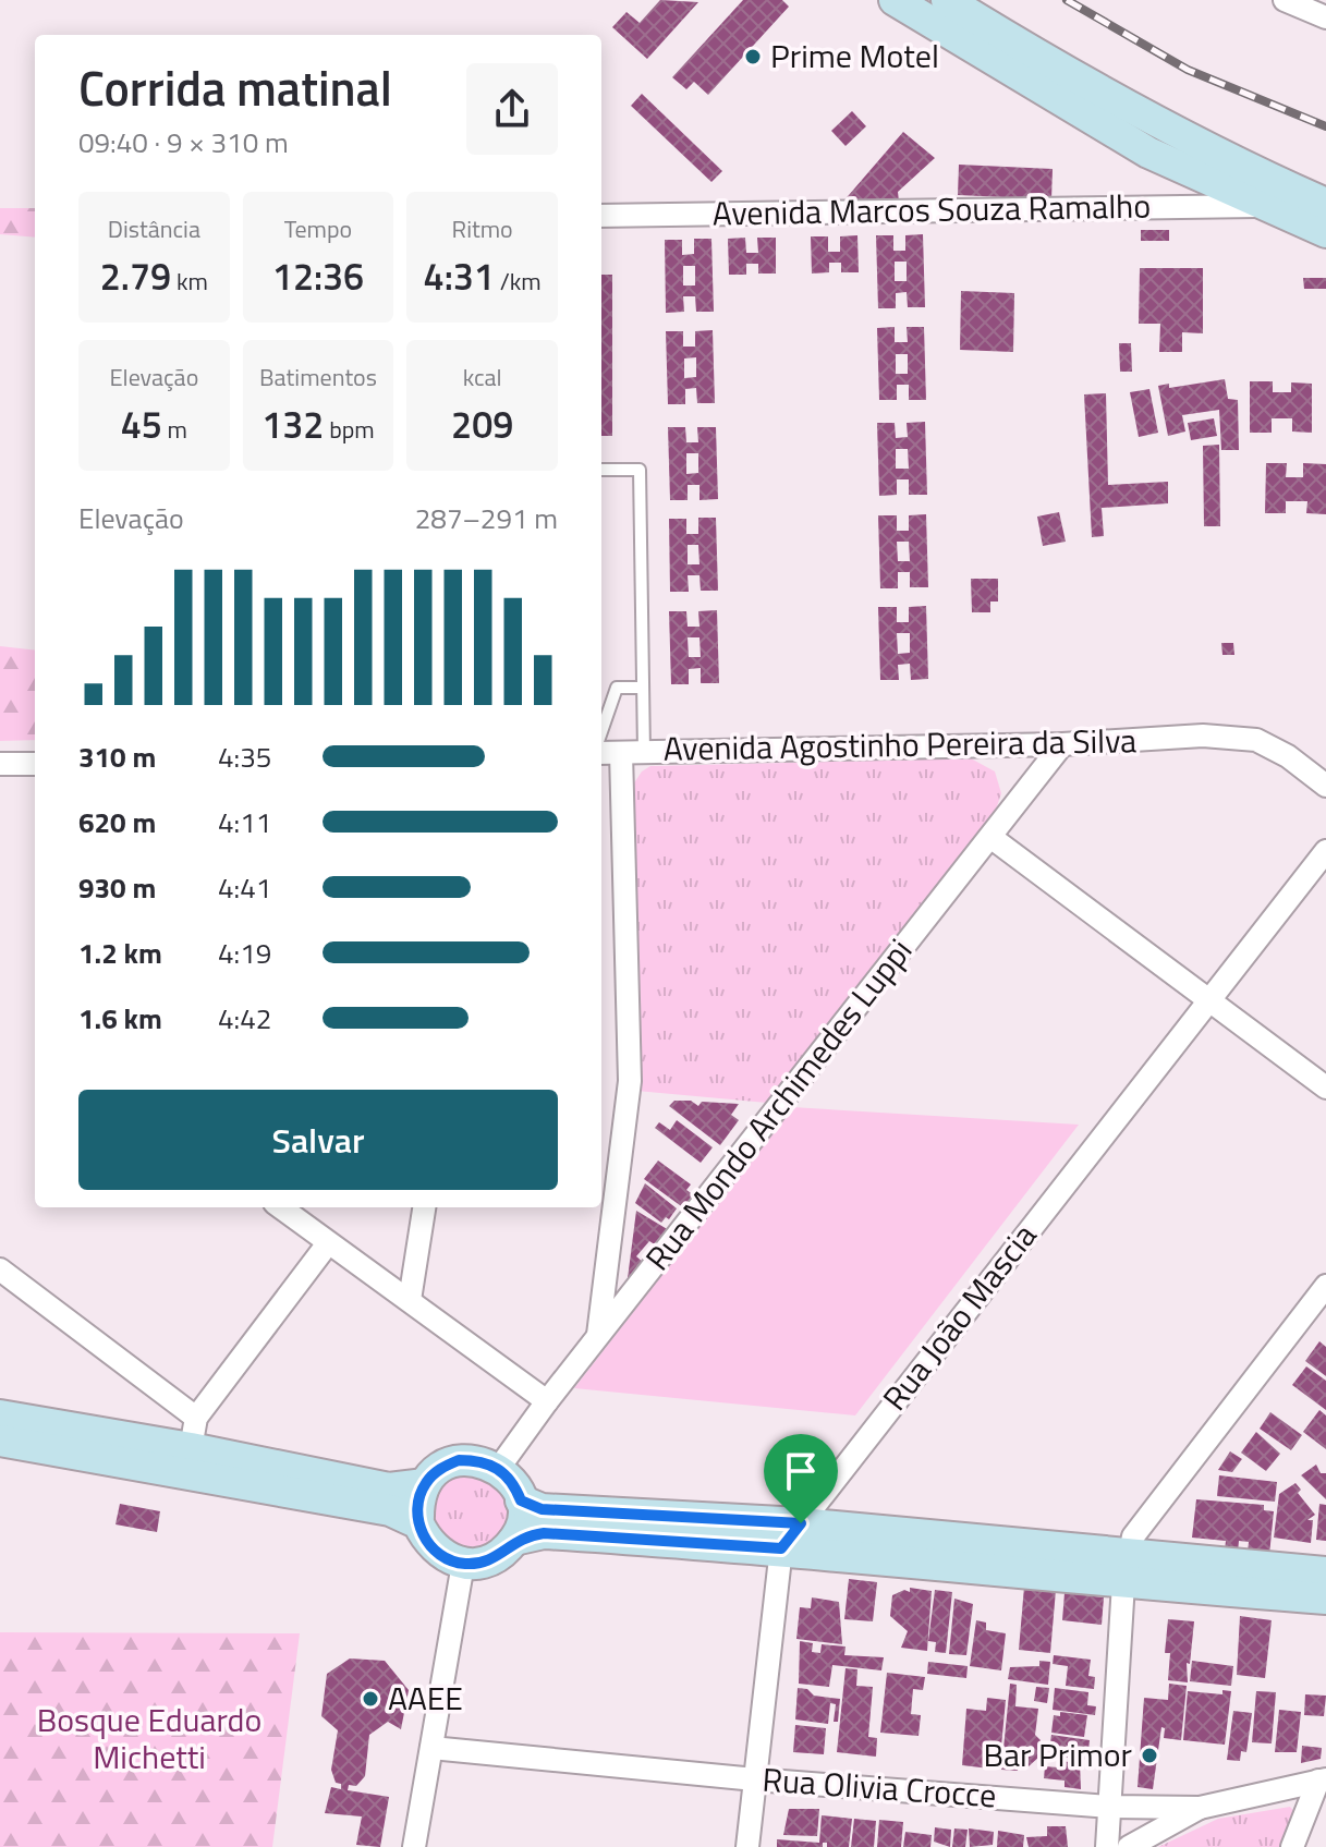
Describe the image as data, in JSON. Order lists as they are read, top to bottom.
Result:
{
  "streets": {
    "street": [
      "Avenida Marcos Souza Ramalho",
      "Avenida Agostinho Pereira da Silva",
      "Rua Mondo Archimedes Luppi",
      "Rua João Mascia",
      "Rua Olivia Crocce"
    ]
  },
  "crossings": [
    ["Avenida Agostinho Pereira da Silva", "Rua Mondo Archimedes Luppi"]
  ],
  "parks": ["Bosque Eduardo Michetti"],
  "places": ["Prime Motel", "AAEE", "Bar Primor"],
  "page": {
    "heading": ["Corrida matinal", "09:40 · 9 × 310 m"],
    "stats": [
      ["Distância", "2.79 km"],
      ["Tempo", "12:36"],
      ["Ritmo", "4:31 /km"],
      ["Elevação", "45 m"],
      ["Batimentos", "132 bpm"],
      ["kcal", "209"]
    ],
    "chart": ["Elevação", "287–291 m"],
    "list": [
      {
        "name": "310 m",
        "note": "4:35"
      },
      {
        "name": "620 m",
        "note": "4:11"
      },
      {
        "name": "930 m",
        "note": "4:41"
      },
      {
        "name": "1.2 km",
        "note": "4:19"
      },
      {
        "name": "1.6 km",
        "note": "4:42"
      }
    ],
    "buttons": "Salvar"
  }
}
